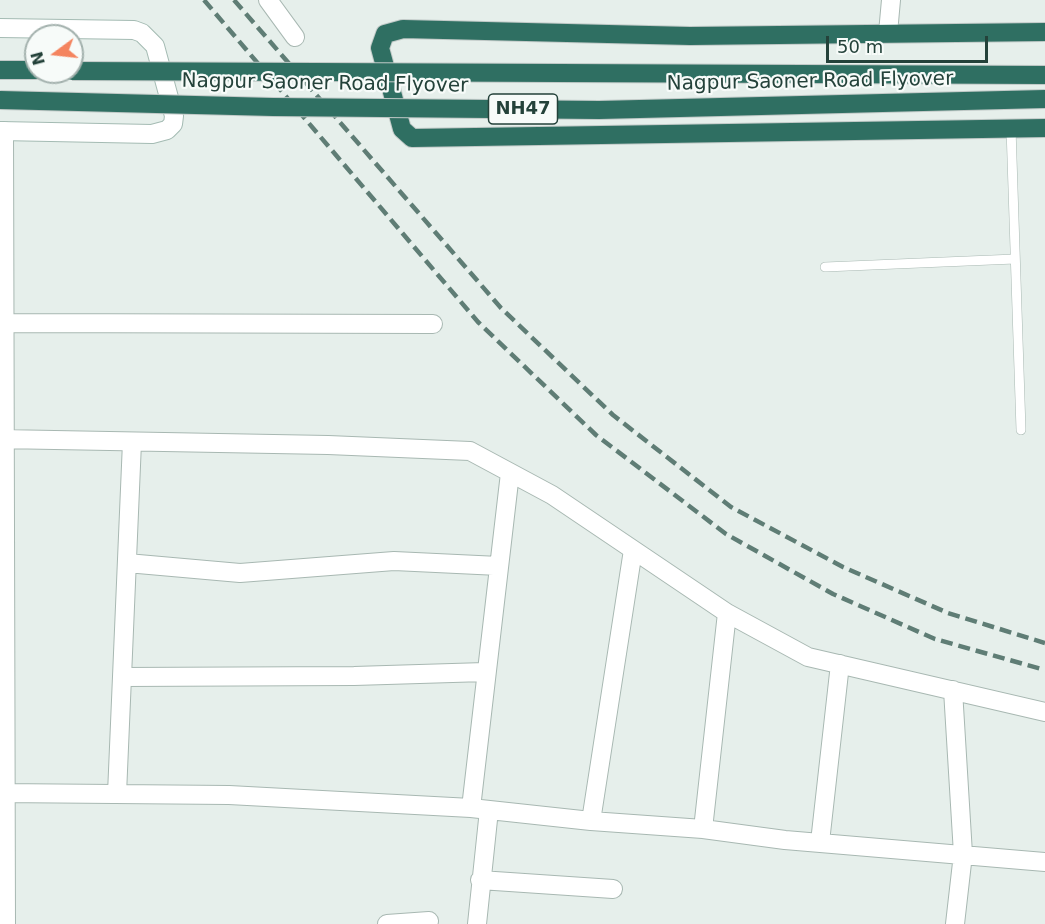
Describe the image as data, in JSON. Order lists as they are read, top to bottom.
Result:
{
  "streets": {
    "highway": ["Nagpur Saoner Road Flyover", "NH47"]
  },
  "scale_bar": "50 m",
  "north": "left"
}
